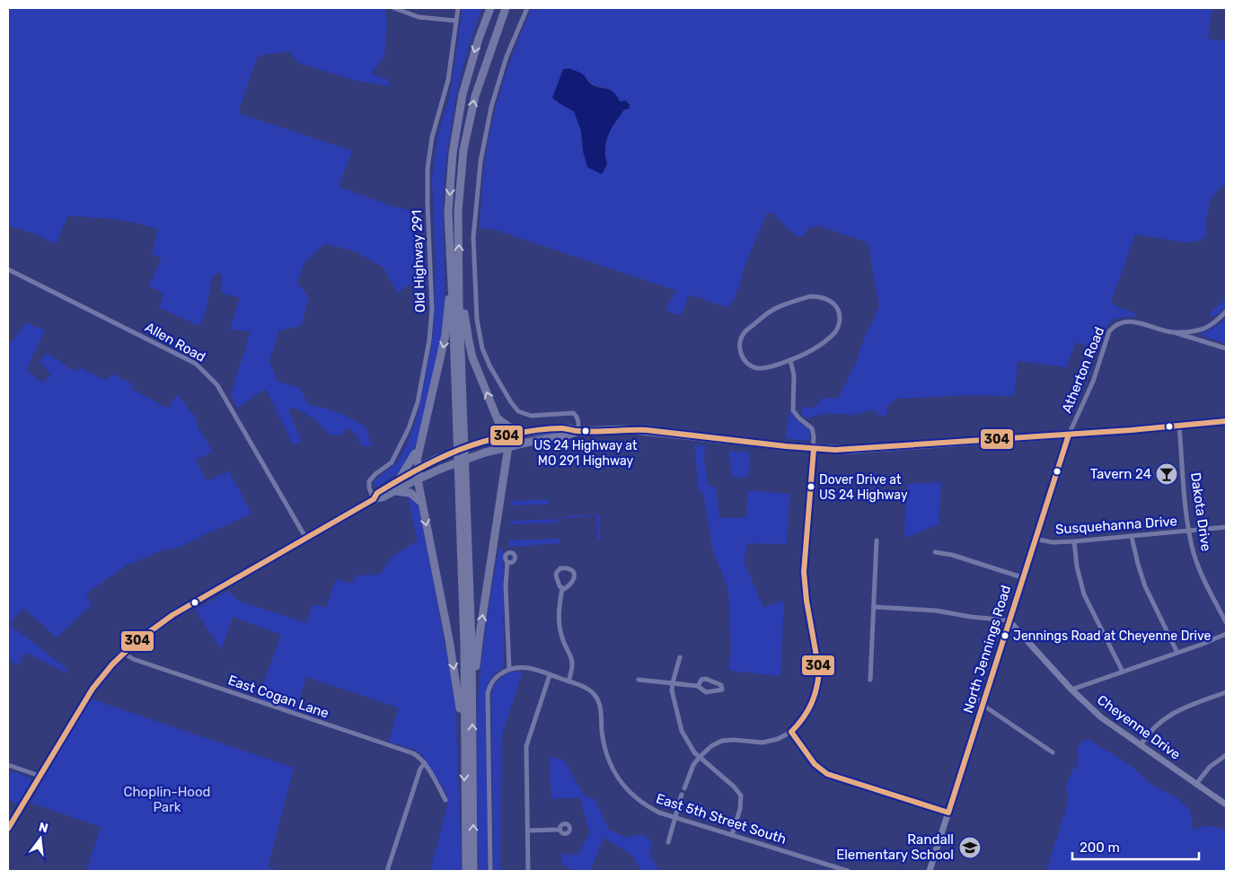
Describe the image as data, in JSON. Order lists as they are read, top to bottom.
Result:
{
  "streets": {
    "street": [
      "Old Highway 291",
      "Allen Road",
      "Atherton Road",
      "Dakota Drive",
      "Susquehanna Drive",
      "North Jennings Road",
      "East Cogan Lane",
      "Cheyenne Drive",
      "East 5th Street South"
    ]
  },
  "crossings": [
    ["Atherton Road", "North Jennings Road"],
    ["Dakota Drive", "Susquehanna Drive"],
    ["Susquehanna Drive", "North Jennings Road"],
    ["North Jennings Road", "Cheyenne Drive"]
  ],
  "parks": ["Choplin-Hood Park"],
  "places": {
    "other": ["US 24 Highway at MO 291 Highway", "Dover Drive at US 24 Highway", "Jennings Road at Cheyenne Drive"],
    "bar": ["Tavern 24"],
    "school or university": ["Randall Elementary School"]
  },
  "lines": ["transit line 304"],
  "scale_bar": "200 m",
  "north": "top"
}
